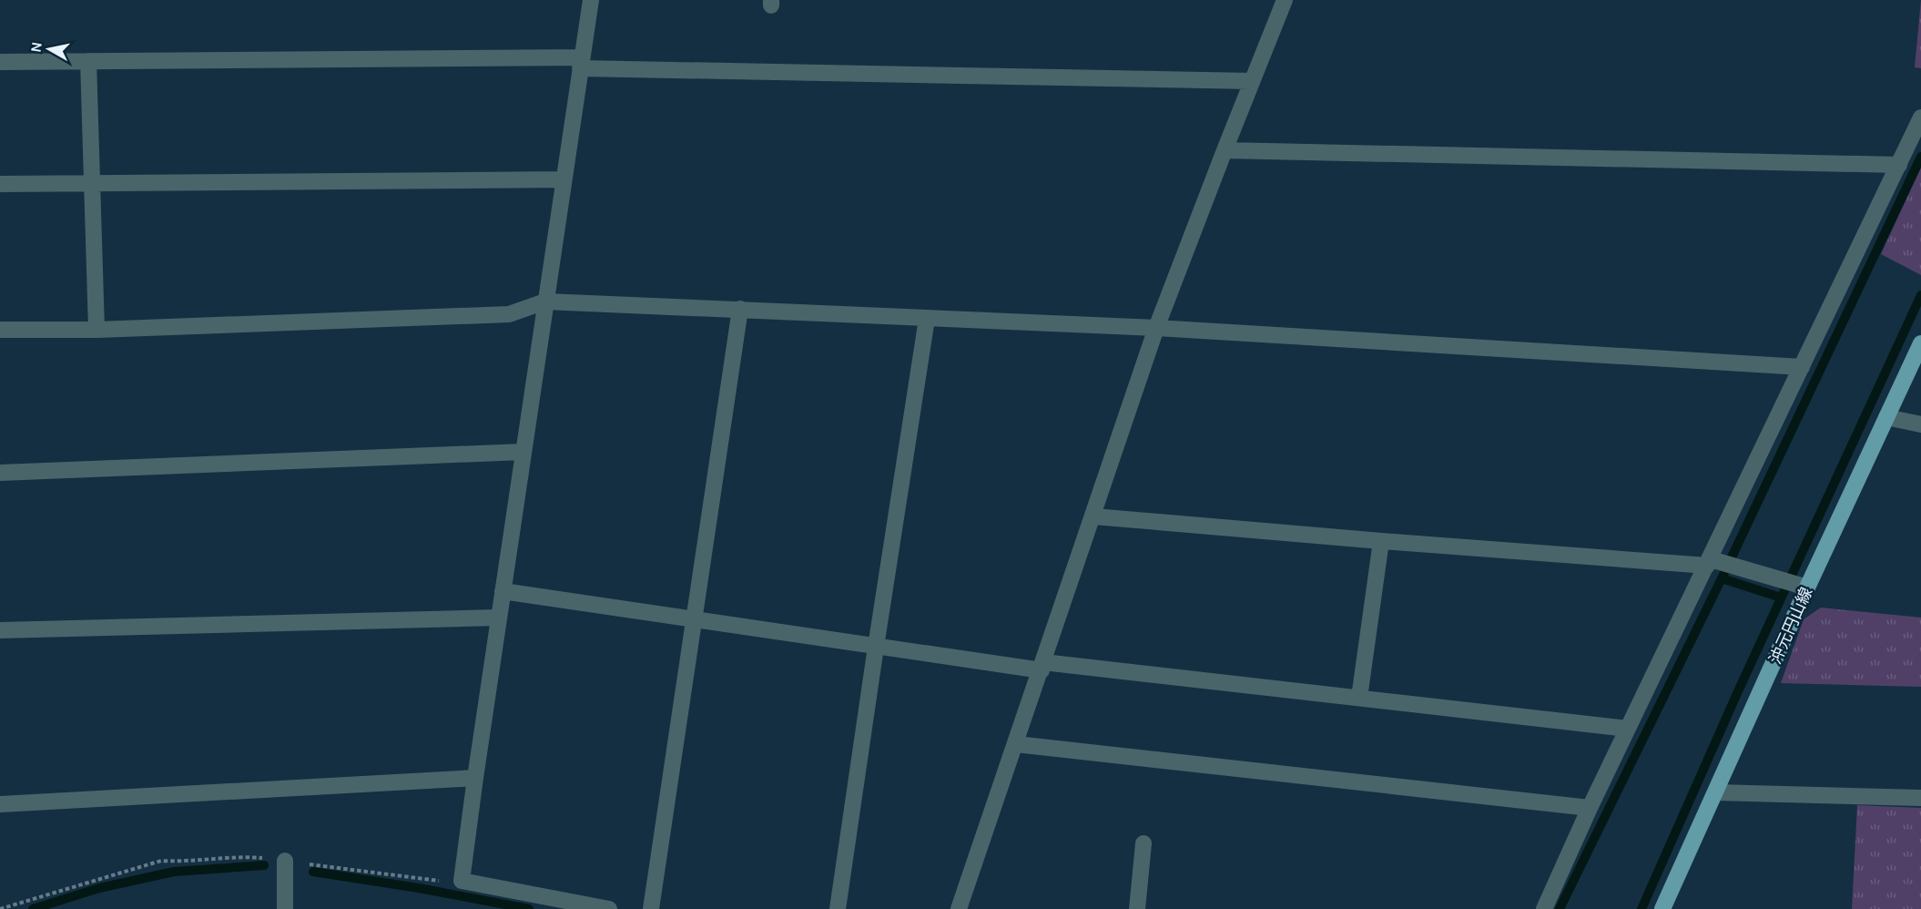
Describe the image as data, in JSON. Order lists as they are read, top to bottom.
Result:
{
  "streets": {
    "main road": ["沖元円山線"]
  },
  "north": "left"
}
